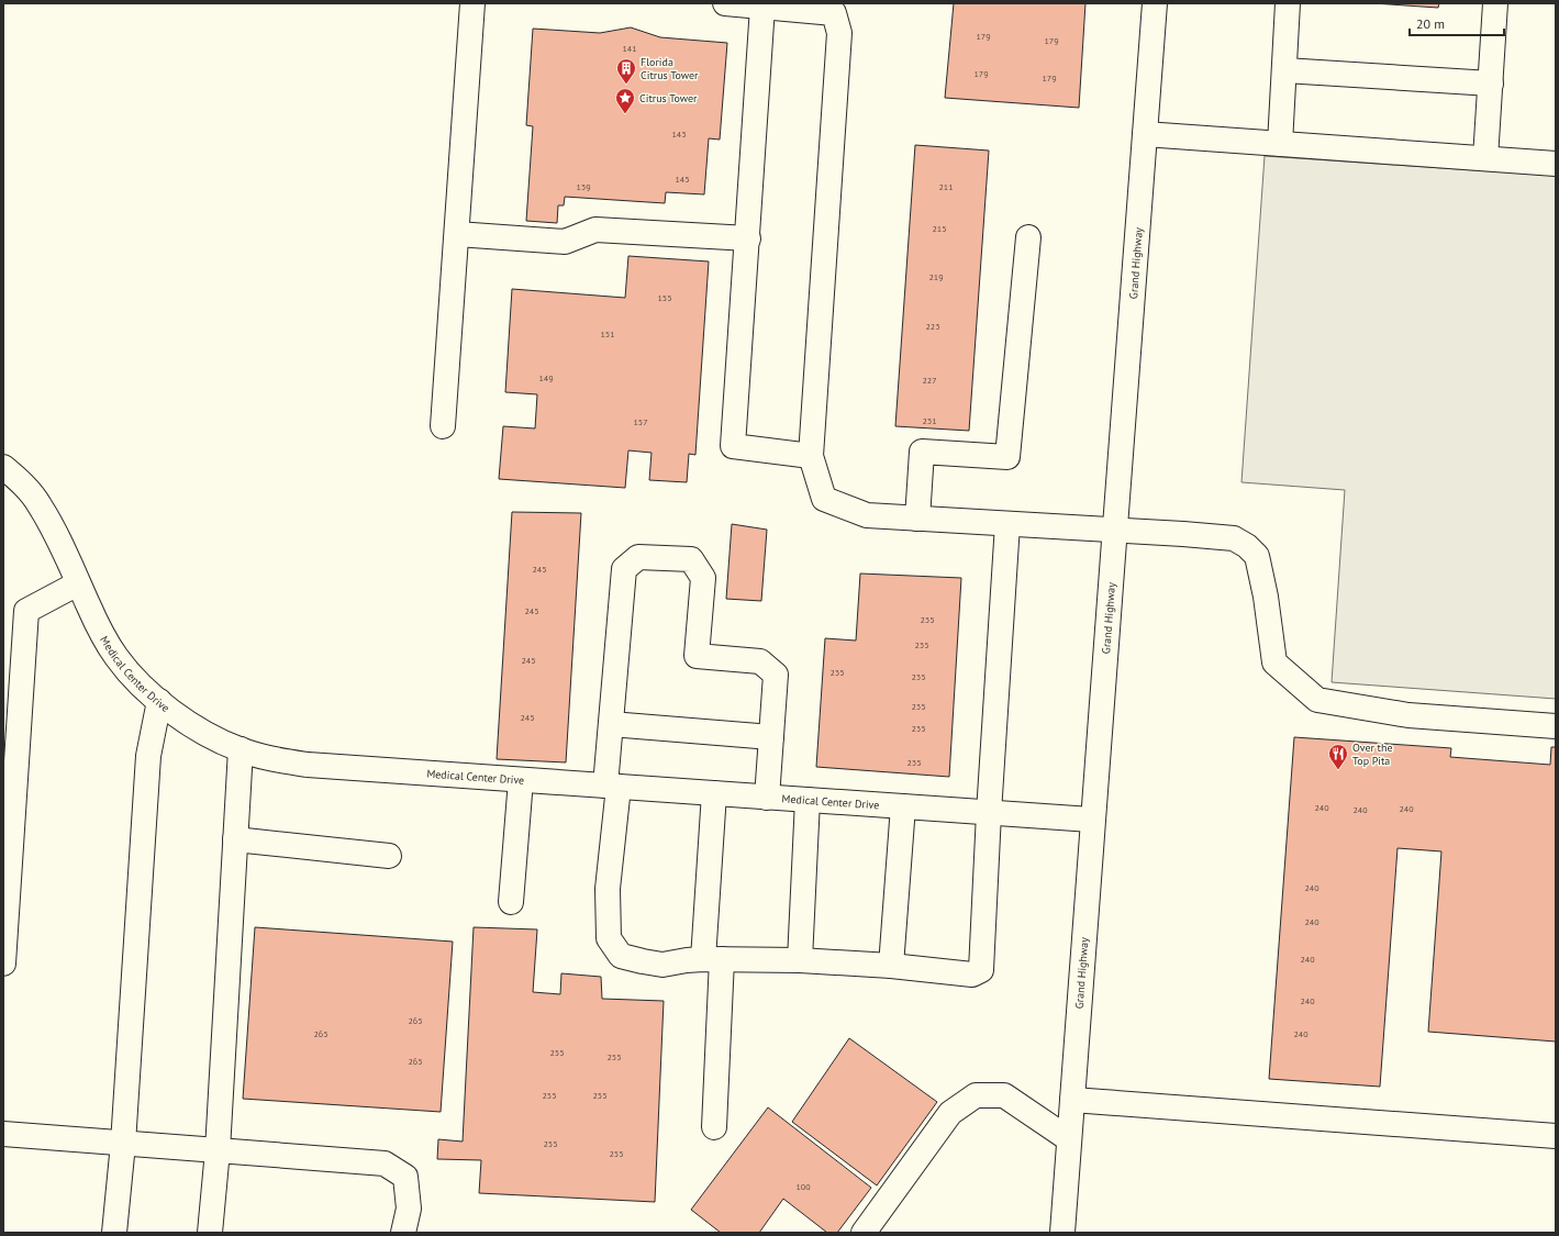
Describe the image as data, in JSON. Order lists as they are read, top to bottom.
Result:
{
  "streets": {
    "street": ["Grand Highway", "Medical Center Drive"]
  },
  "crossings": [
    ["Grand Highway", "Medical Center Drive"]
  ],
  "places": {
    "building": ["Florida Citrus Tower"],
    "place": ["Citrus Tower"],
    "restaurant": ["Over the Top Pita"]
  },
  "house_numbers": [
    "179",
    "179",
    "141",
    "179",
    "179",
    "143",
    "145",
    "139",
    "211",
    "215",
    "219",
    "155",
    "223",
    "151",
    "149",
    "227",
    "231",
    "157",
    "245",
    "245",
    "235",
    "235",
    "245",
    "235",
    "235",
    "235",
    "245",
    "235",
    "235",
    "240",
    "240",
    "240",
    "240",
    "240",
    "240",
    "240",
    "265",
    "265",
    "240",
    "255",
    "255",
    "265",
    "255",
    "255",
    "255",
    "255",
    "100"
  ],
  "scale_bar": "20 m"
}
